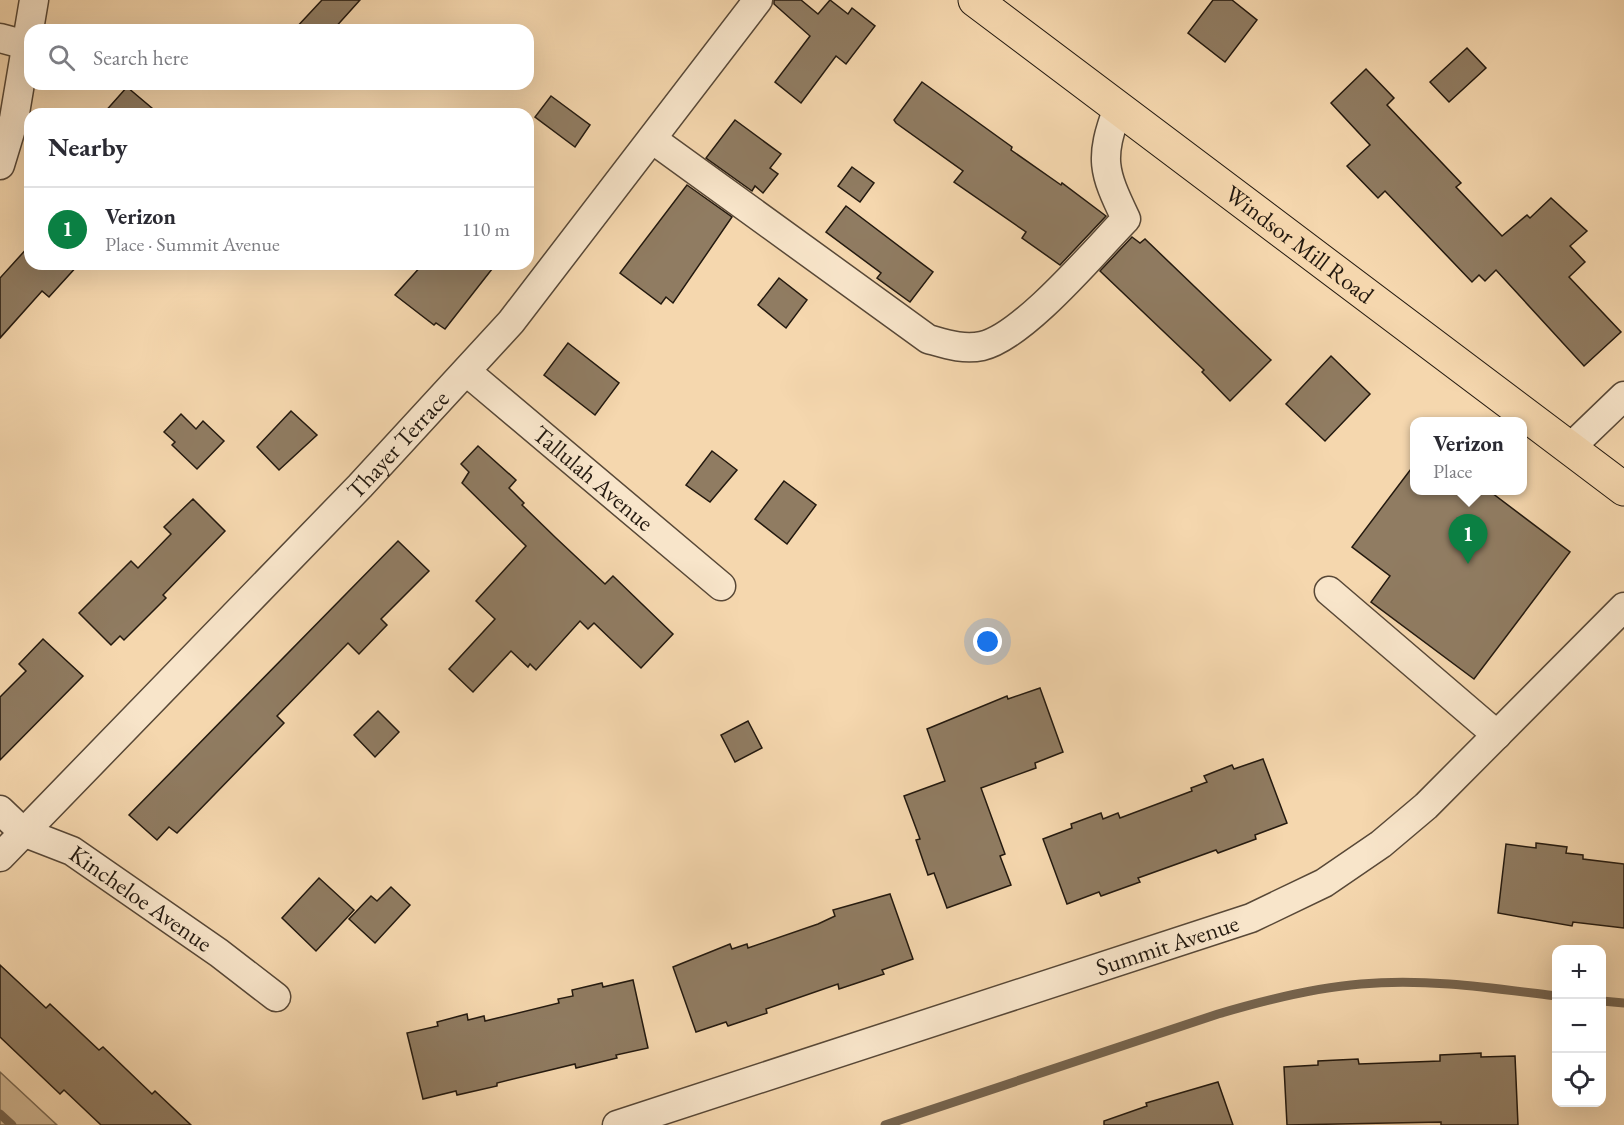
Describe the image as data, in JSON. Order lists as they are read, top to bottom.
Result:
{
  "streets": {
    "main road": ["Windsor Mill Road"],
    "street": [
      "Thayer Terrace",
      "Tallulah Avenue",
      "Kincheloe Avenue",
      "Summit Avenue"
    ]
  },
  "crossings": [
    ["Thayer Terrace", "Tallulah Avenue"],
    ["Thayer Terrace", "Kincheloe Avenue"]
  ],
  "page": {
    "search": "Search here",
    "heading": "Nearby",
    "list": [
      {
        "mark": "1",
        "name": "Verizon",
        "note": "Place · Summit Avenue",
        "value": "110 m"
      }
    ],
    "popup": ["Verizon", "Place"],
    "pins": "1",
    "map_buttons": ["+", "−"]
  }
}
